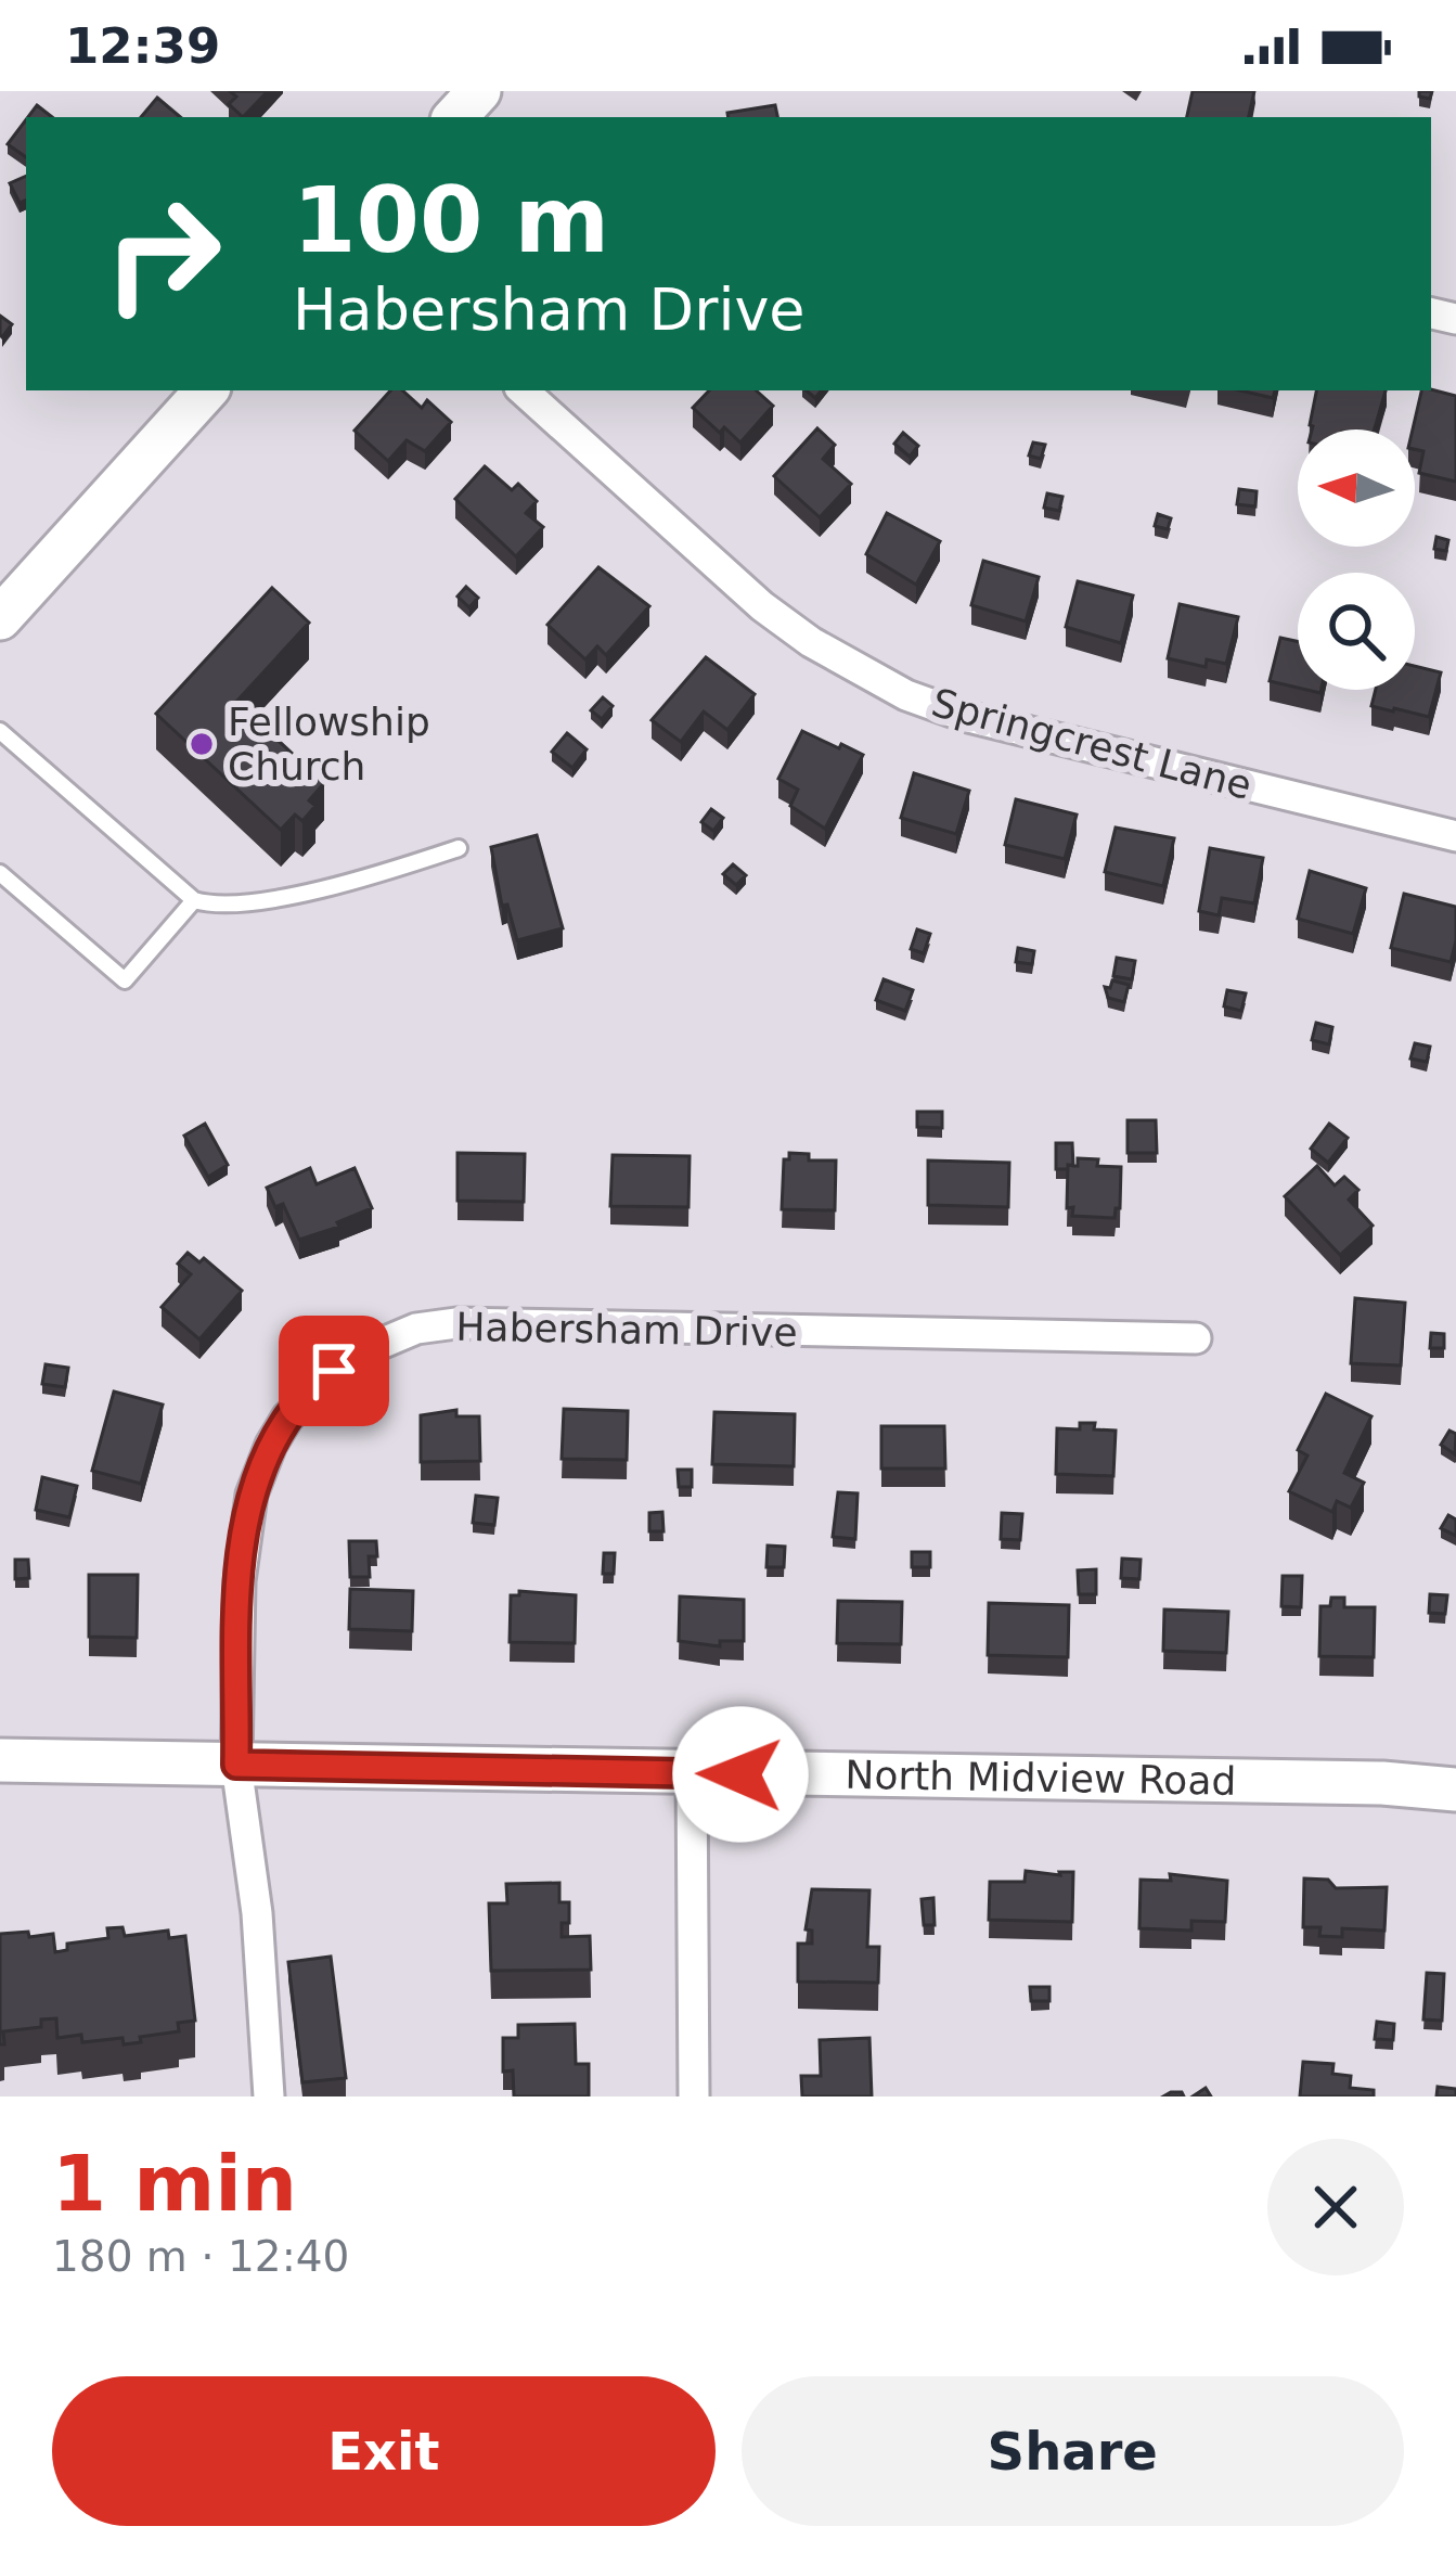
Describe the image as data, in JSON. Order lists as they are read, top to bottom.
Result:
{
  "streets": {
    "street": ["Springcrest Lane", "Habersham Drive", "North Midview Road"]
  },
  "crossings": [
    ["Habersham Drive", "North Midview Road"]
  ],
  "places": ["Fellowship Church"],
  "north": "left",
  "page": {
    "status": "12:39",
    "turn": ["100 m", "Habersham Drive"],
    "heading": ["1 min", "180 m · 12:40"],
    "buttons": ["Exit", "Share"]
  }
}
